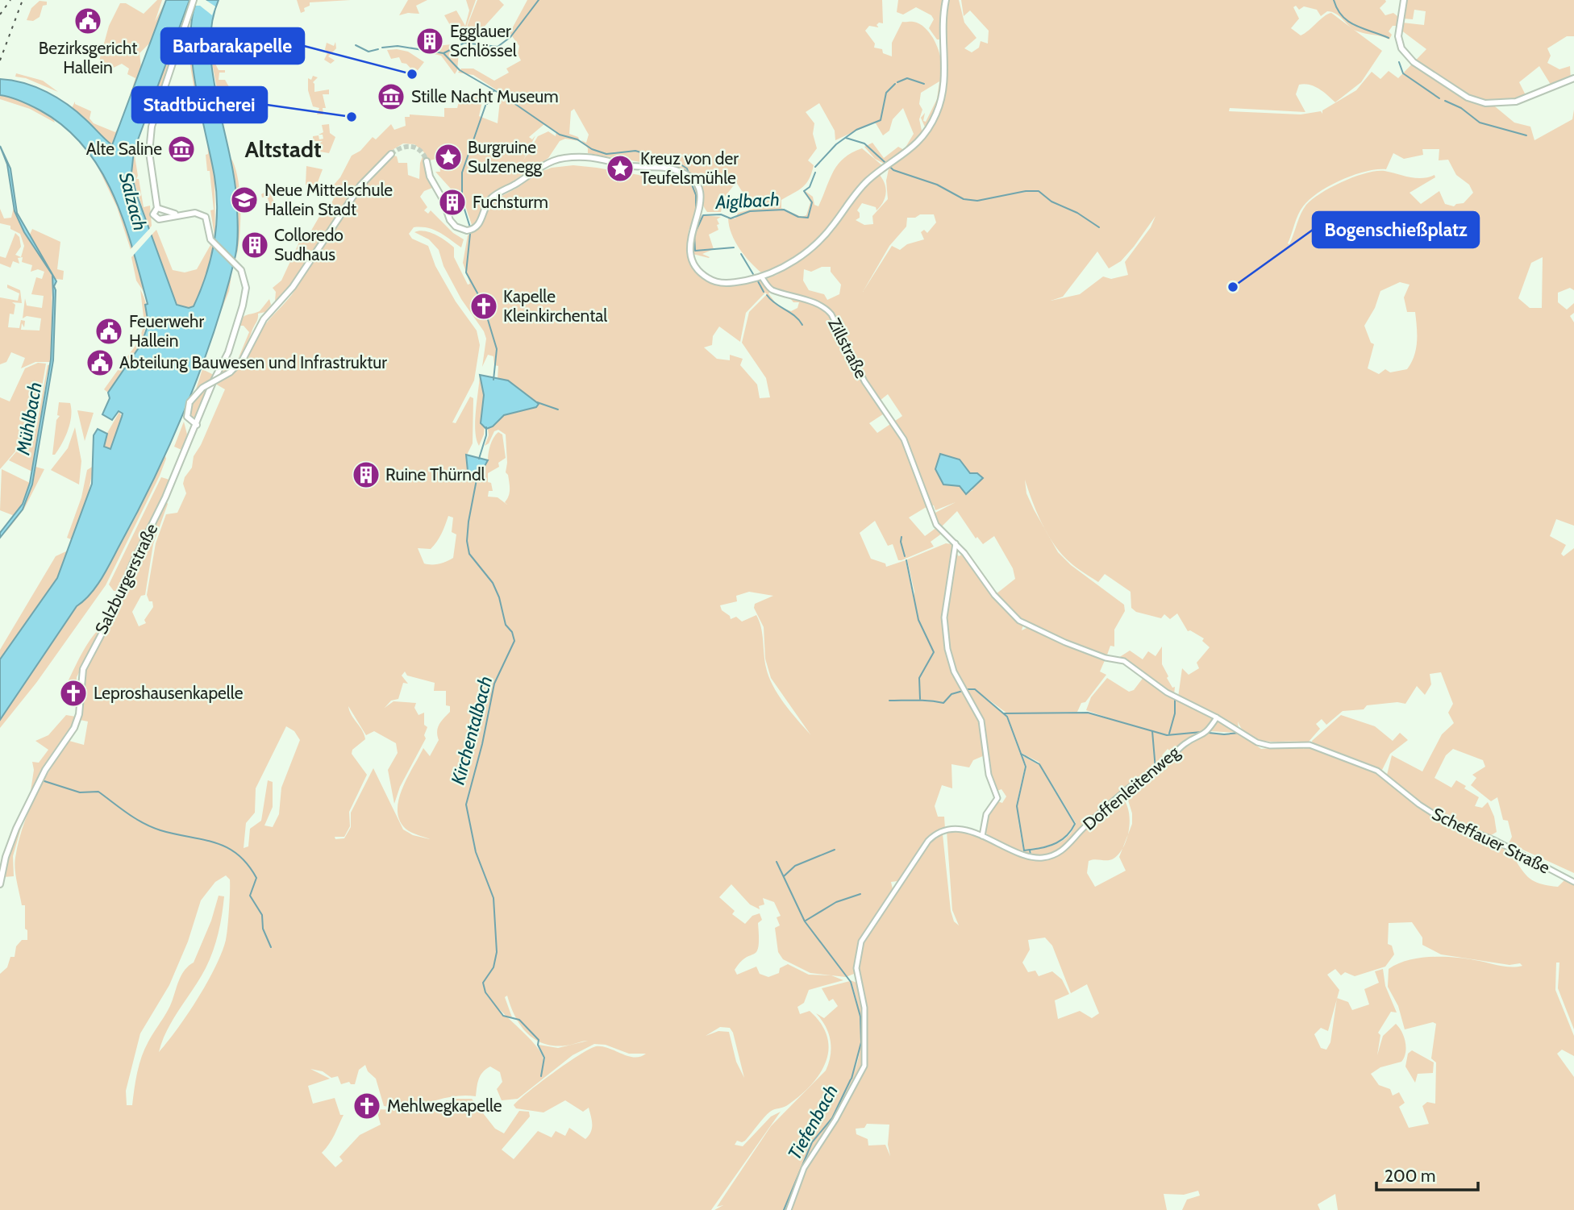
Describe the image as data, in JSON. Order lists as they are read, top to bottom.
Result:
{
  "streets": {
    "main road": ["Salzburgerstraße"],
    "street": ["Zillstraße", "Doffenleitenweg", "Scheffauer Straße"]
  },
  "crossings": [
    ["Zillstraße", "Scheffauer Straße"],
    ["Doffenleitenweg", "Scheffauer Straße"]
  ],
  "districts": ["Altstadt"],
  "water": [
    "Aiglbach",
    "Salzach",
    "Mühlbach",
    "Kirchentalbach",
    "Tiefenbach"
  ],
  "places": {
    "public building": ["Bezirksgericht Hallein", "Feuerwehr Hallein", "Abteilung Bauwesen und Infrastruktur"],
    "building": [
      "Egglauer Schlössel",
      "Fuchsturm",
      "Colloredo Sudhaus",
      "Ruine Thürndl"
    ],
    "other": ["Barbarakapelle", "Stadtbücherei", "Bogenschießplatz"],
    "museum": ["Stille Nacht Museum", "Alte Saline"],
    "place": ["Burgruine Sulzenegg", "Kreuz von der Teufelsmühle"],
    "school or university": ["Neue Mittelschule Hallein Stadt"],
    "church": ["Kapelle Kleinkirchental", "Leproshausenkapelle", "Mehlwegkapelle"]
  },
  "scale_bar": "200 m"
}
